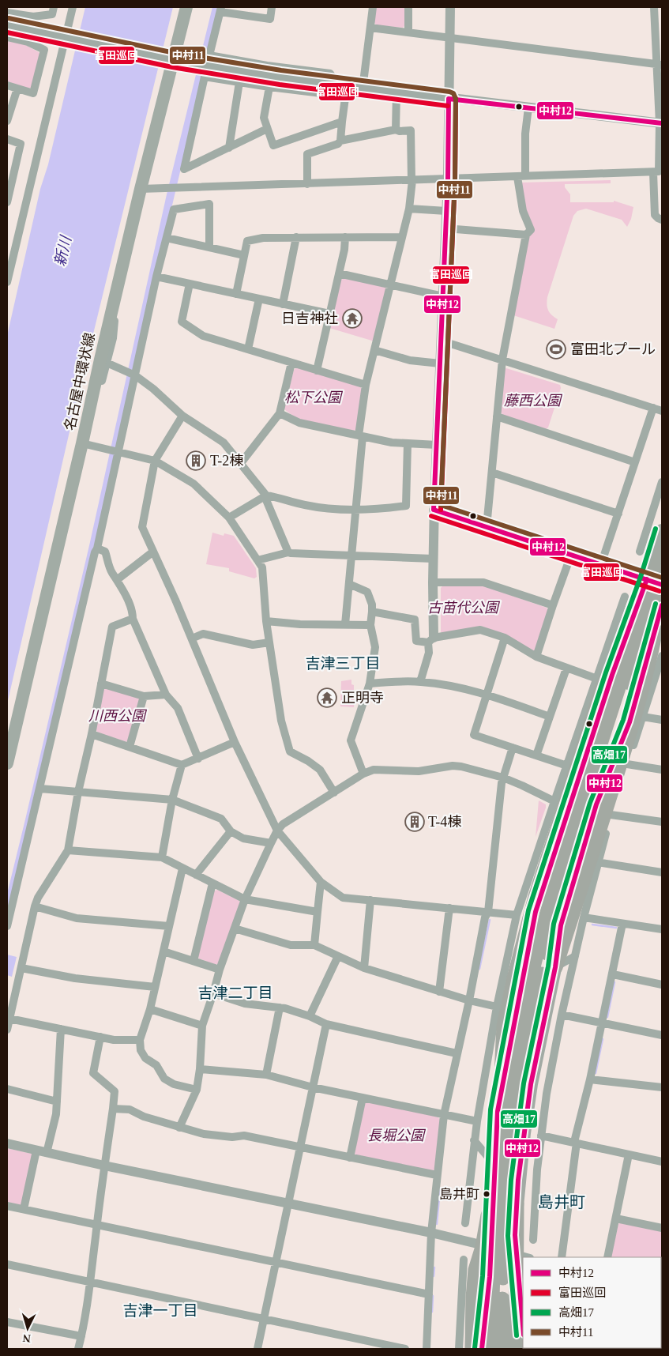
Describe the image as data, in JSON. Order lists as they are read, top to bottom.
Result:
{
  "streets": {
    "main road": ["名古屋中環状線"]
  },
  "districts": [
    "吉津三丁目",
    "吉津二丁目",
    "島井町",
    "吉津一丁目"
  ],
  "water": ["新川"],
  "parks": [
    "松下公園",
    "藤西公園",
    "古苗代公園",
    "川西公園",
    "長堀公園"
  ],
  "places": {
    "temple": ["日吉神社", "正明寺"],
    "sports": ["富田北プール"],
    "building": ["T-2棟", "T-4棟"],
    "other": ["島井町"]
  },
  "lines": [
    "transit line 中村11",
    "transit line 富田巡回",
    "transit line 中村12",
    "transit line 高畑17"
  ],
  "legend": [
    "中村12",
    "富田巡回",
    "高畑17",
    "中村11"
  ],
  "north": "bottom"
}
